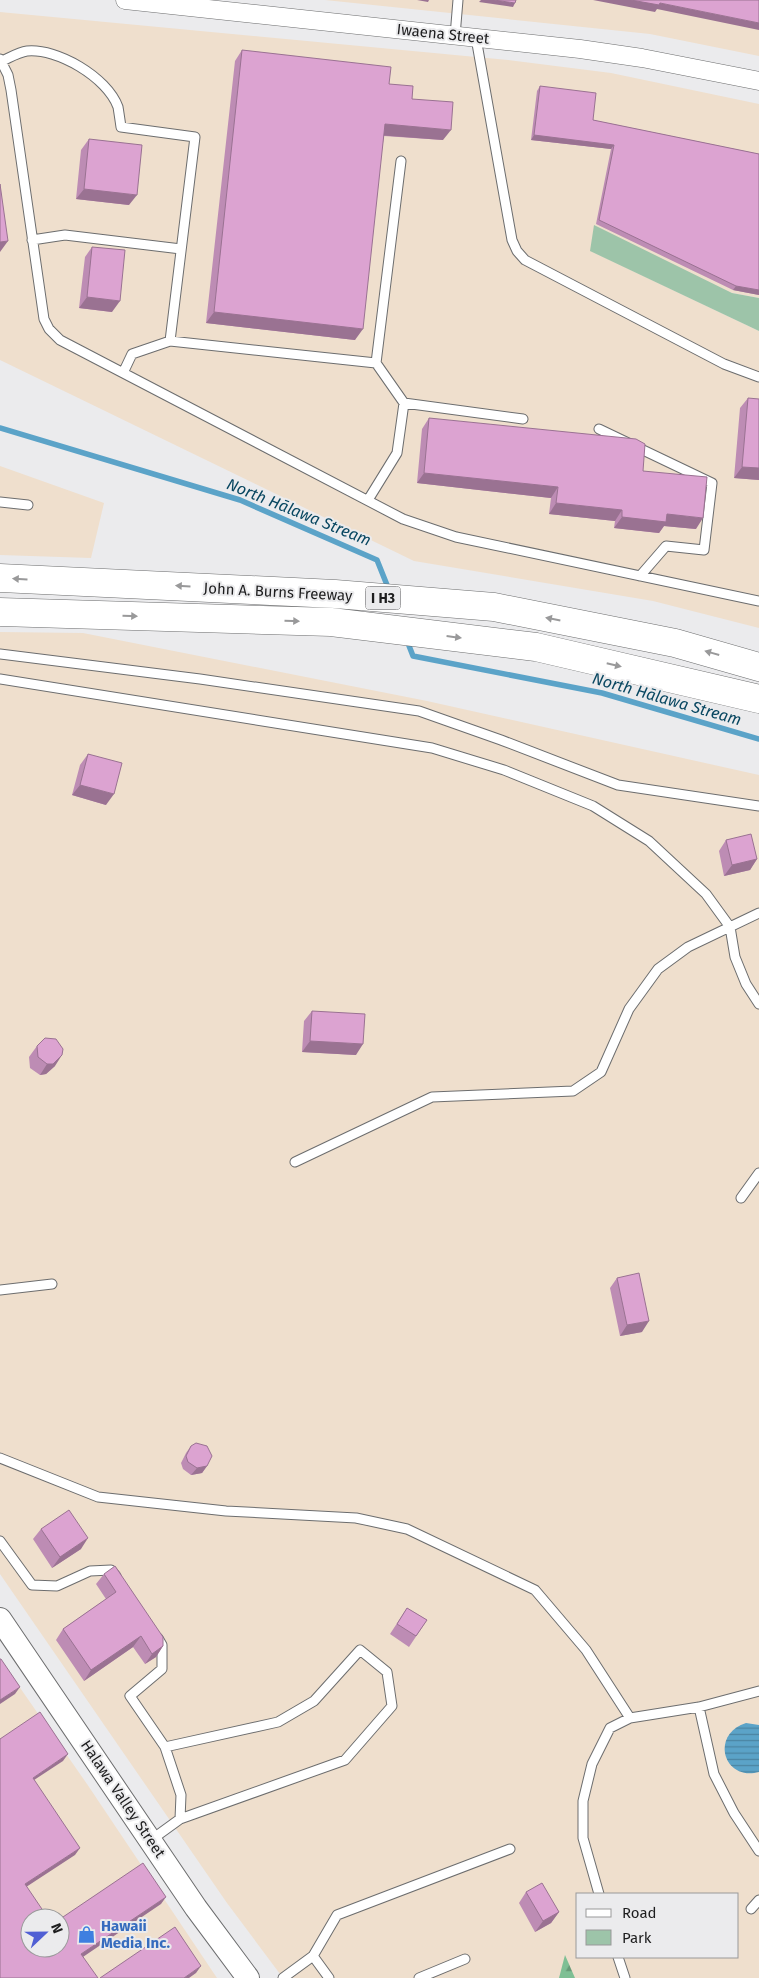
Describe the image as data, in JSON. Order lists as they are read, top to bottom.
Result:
{
  "streets": {
    "highway": ["John A. Burns Freeway", "I H3"],
    "street": ["Iwaena Street", "Halawa Valley Street"]
  },
  "water": ["North Hālawa Stream"],
  "places": {
    "shop": ["Hawaii Media Inc."]
  },
  "legend": ["Road", "Park"],
  "north": "right"
}
